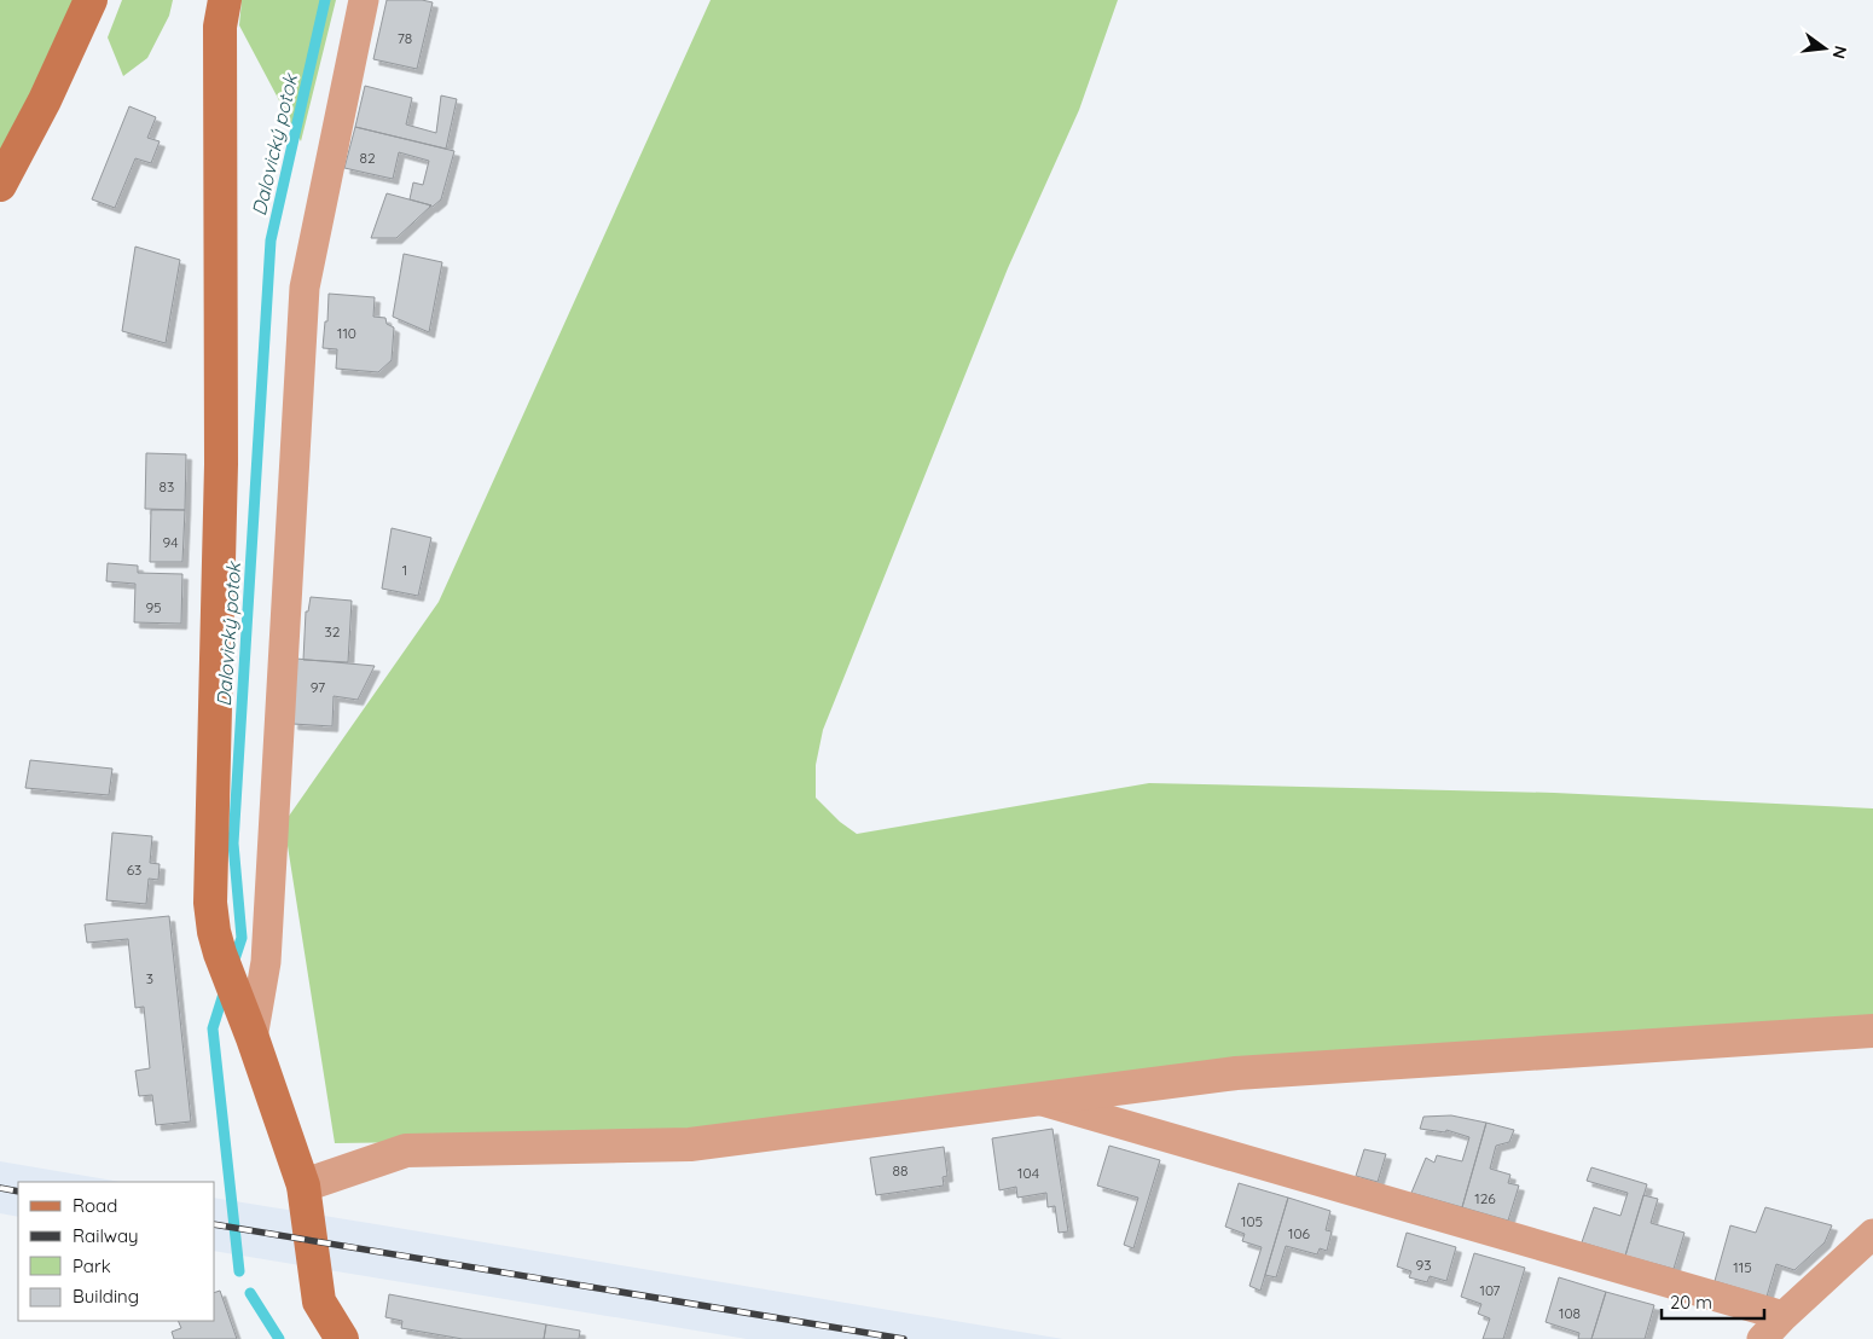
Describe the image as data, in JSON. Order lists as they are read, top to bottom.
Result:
{
  "water": ["Dalovický potok"],
  "house_numbers": [
    "78",
    "82",
    "110",
    "83",
    "94",
    "1",
    "95",
    "32",
    "97",
    "63",
    "3",
    "88",
    "104",
    "126",
    "105",
    "106",
    "93",
    "115",
    "107",
    "108"
  ],
  "legend": [
    "Road",
    "Railway",
    "Park",
    "Building"
  ],
  "scale_bar": "20 m",
  "north": "right"
}
